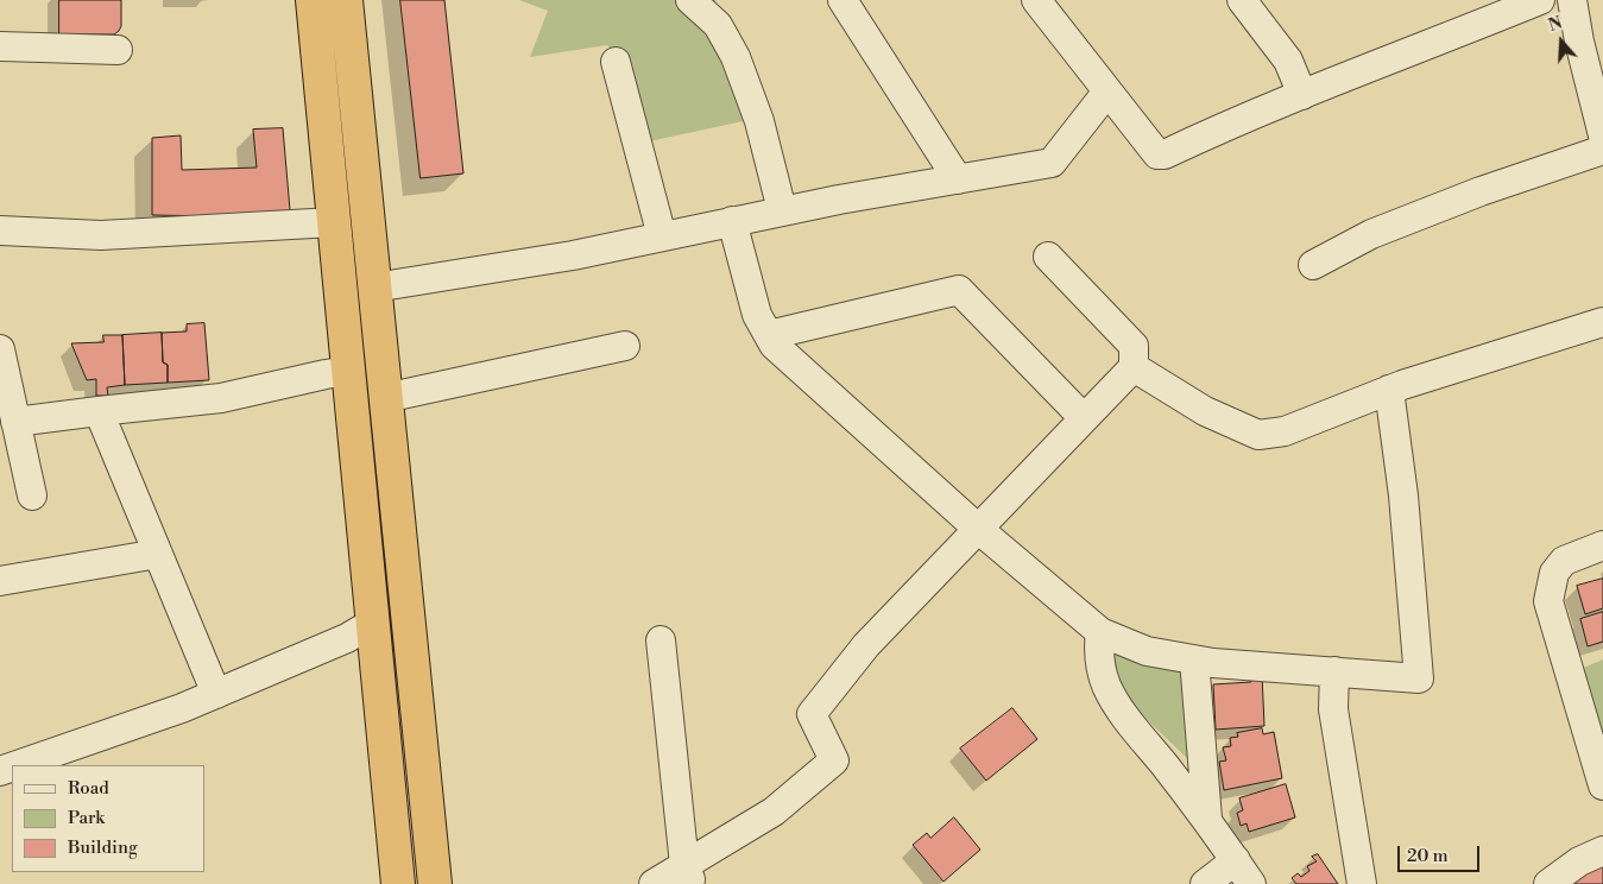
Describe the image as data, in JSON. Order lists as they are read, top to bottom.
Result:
{
  "legend": ["Road", "Park", "Building"],
  "scale_bar": "20 m",
  "north": "top"
}
